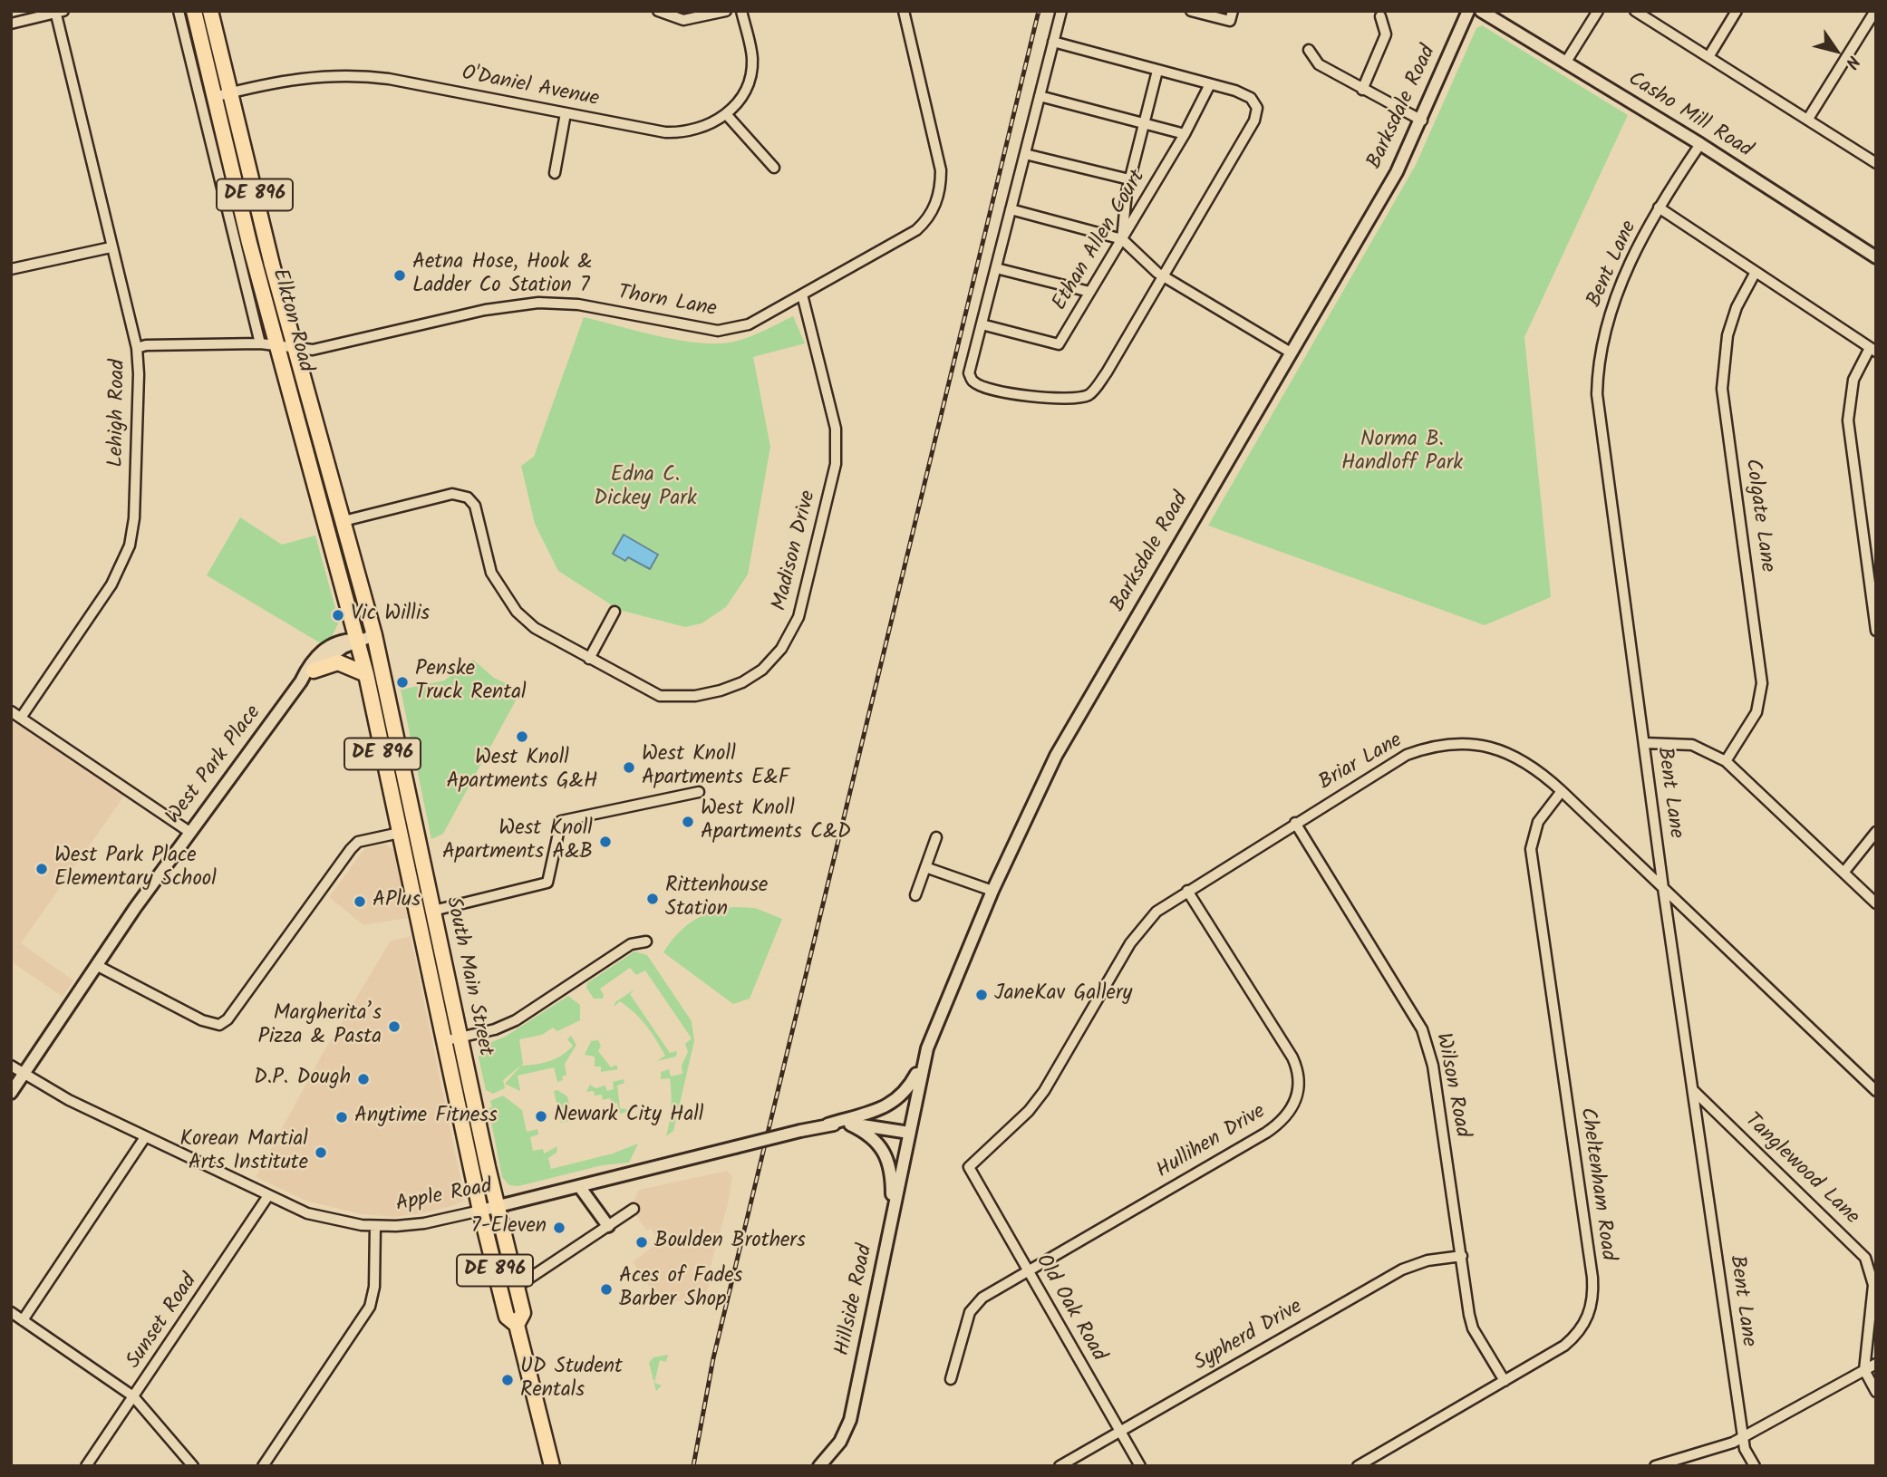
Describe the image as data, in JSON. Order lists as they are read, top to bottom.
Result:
{
  "streets": {
    "main road": ["DE 896", "Elkton Road", "South Main Street"],
    "street": [
      "O'Daniel Avenue",
      "Barksdale Road",
      "Casho Mill Road",
      "Ethan Allen Court",
      "Bent Lane",
      "Thorn Lane",
      "Lehigh Road",
      "Colgate Lane",
      "Madison Drive",
      "Briar Lane",
      "West Park Place",
      "Wilson Road",
      "Hullihen Drive",
      "Tanglewood Lane",
      "Cheltenham Road",
      "Apple Road",
      "Hillside Road",
      "Old Oak Road",
      "Sunset Road",
      "Sypherd Drive"
    ]
  },
  "crossings": [
    ["O'Daniel Avenue", "Elkton Road"],
    ["Barksdale Road", "Apple Road"],
    ["Barksdale Road", "Hillside Road"],
    ["Casho Mill Road", "Bent Lane"],
    ["Bent Lane", "Briar Lane"],
    ["Bent Lane", "Tanglewood Lane"],
    ["Thorn Lane", "Elkton Road"],
    ["Thorn Lane", "Lehigh Road"],
    ["Thorn Lane", "Madison Drive"],
    ["Elkton Road", "Madison Drive"],
    ["Elkton Road", "West Park Place"],
    ["Elkton Road", "South Main Street"],
    ["Briar Lane", "Wilson Road"],
    ["Briar Lane", "Hullihen Drive"],
    ["Briar Lane", "Cheltenham Road"],
    ["Briar Lane", "Old Oak Road"],
    ["West Park Place", "South Main Street"],
    ["West Park Place", "Apple Road"],
    ["South Main Street", "Apple Road"],
    ["Wilson Road", "Cheltenham Road"],
    ["Wilson Road", "Sypherd Drive"],
    ["Hullihen Drive", "Old Oak Road"],
    ["Apple Road", "Hillside Road"],
    ["Apple Road", "Sunset Road"],
    ["Old Oak Road", "Sypherd Drive"]
  ],
  "parks": ["Norma B. Handloff Park", "Edna C. Dickey Park"],
  "places": [
    "Aetna Hose, Hook & Ladder Co Station 7",
    "Vic Willis",
    "Penske Truck Rental",
    "West Knoll Apartments G&H",
    "West Knoll Apartments E&F",
    "West Knoll Apartments C&D",
    "West Knoll Apartments A&B",
    "West Park Place Elementary School",
    "Rittenhouse Station",
    "APlus",
    "JaneKav Gallery",
    "Margherita’s Pizza & Pasta",
    "D.P. Dough",
    "Newark City Hall",
    "Anytime Fitness",
    "Korean Martial Arts Institute",
    "7-Eleven",
    "Boulden Brothers",
    "Aces of Fades Barber Shop",
    "UD Student Rentals"
  ],
  "north": "bottom right"
}
